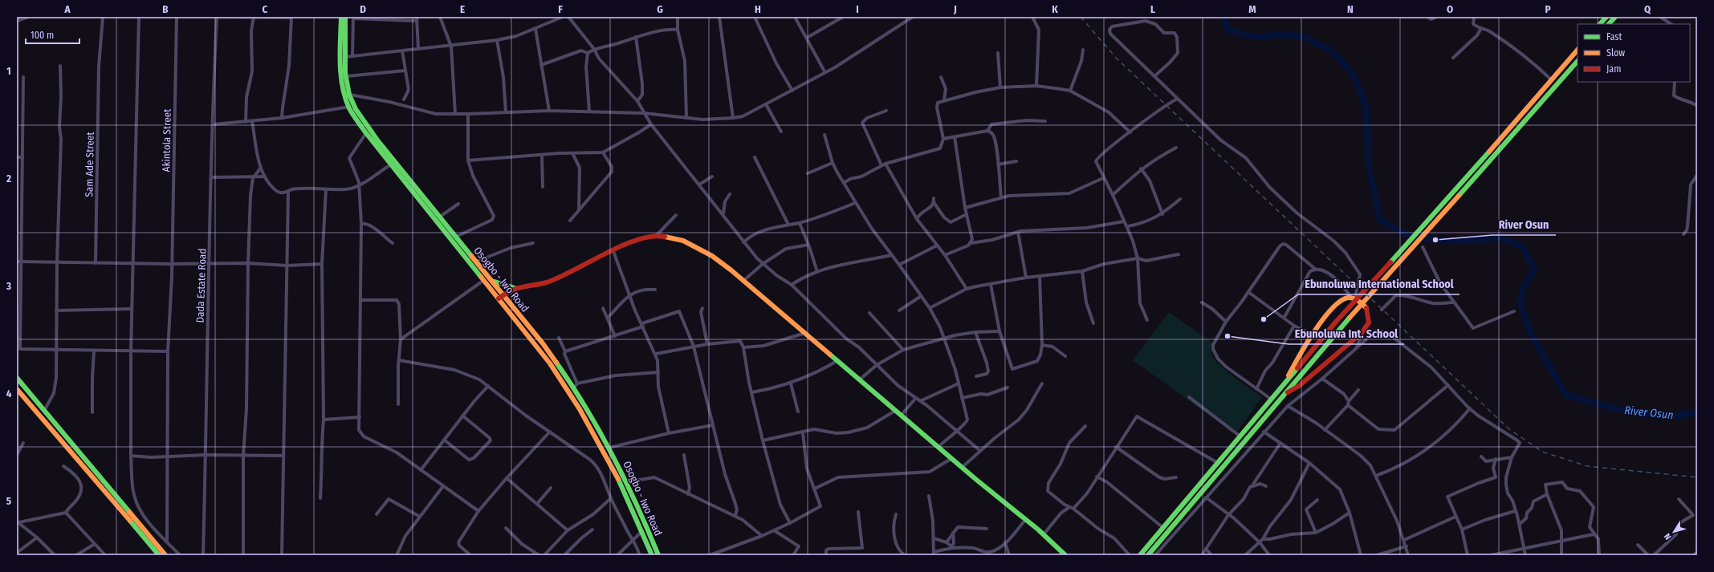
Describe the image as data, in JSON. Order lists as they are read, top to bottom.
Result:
{
  "streets": {
    "main road": ["Osogbo - Iwo Road"],
    "street": ["Akintola Street", "Sam Ade Street", "Dada Estate Road"]
  },
  "water": ["River Osun"],
  "places": ["River Osun", "Ebunoluwa International School", "Ebunoluwa Int. School"],
  "legend": ["Fast", "Slow", "Jam"],
  "scale_bar": "100 m",
  "north": "bottom left",
  "grid": {
    "columns": [
      "A",
      "B",
      "C",
      "D",
      "E",
      "F",
      "G",
      "H",
      "I",
      "J",
      "K",
      "L",
      "M",
      "N",
      "O",
      "P",
      "Q"
    ],
    "rows": [
      "1",
      "2",
      "3",
      "4",
      "5"
    ]
  }
}
